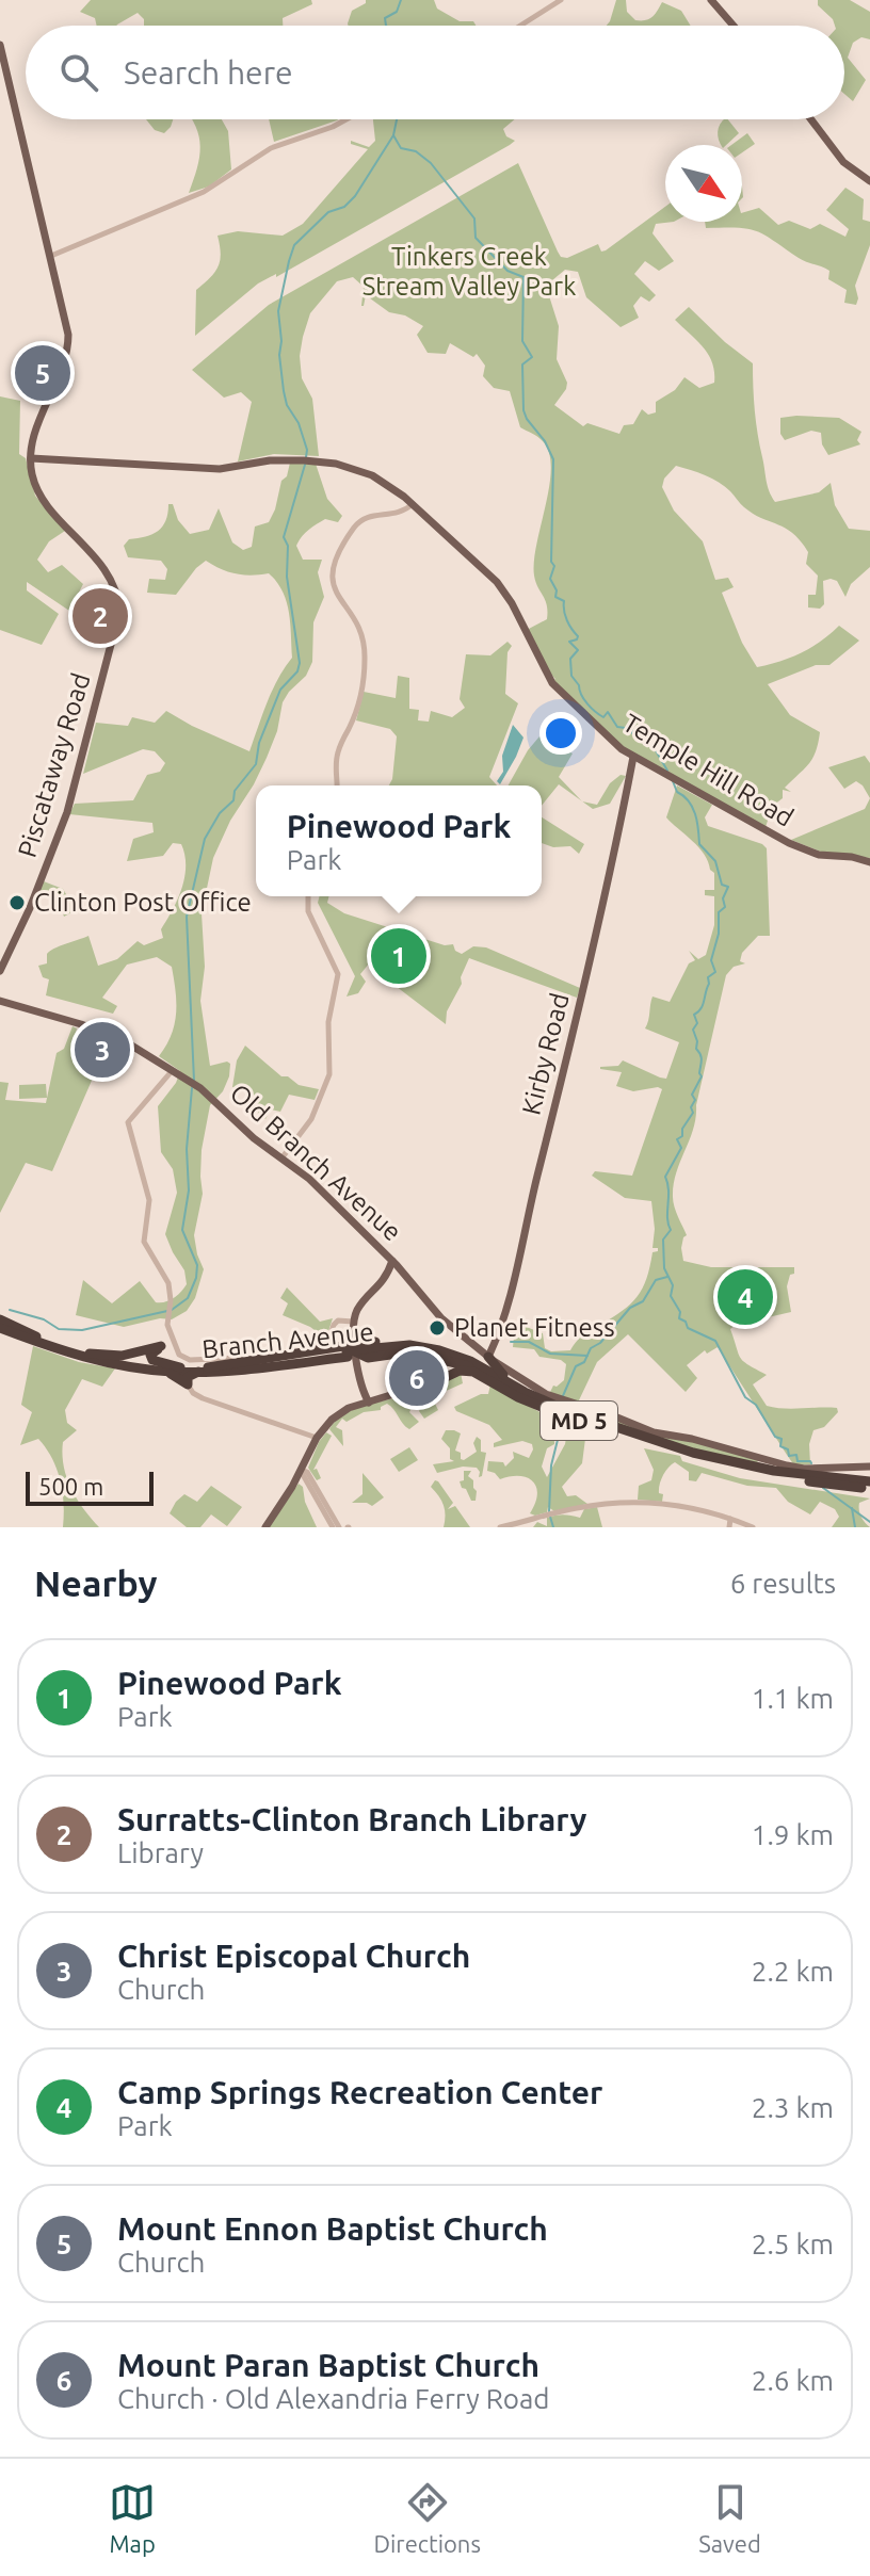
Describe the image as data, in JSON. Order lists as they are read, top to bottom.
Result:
{
  "streets": {
    "highway": ["Branch Avenue", "MD 5"],
    "main road": [
      "Piscataway Road",
      "Temple Hill Road",
      "Kirby Road",
      "Old Branch Avenue"
    ]
  },
  "crossings": [
    ["Piscataway Road", "Temple Hill Road"],
    ["Temple Hill Road", "Kirby Road"],
    ["Kirby Road", "Old Branch Avenue"]
  ],
  "parks": ["Tinkers Creek Stream Valley Park"],
  "places": ["Clinton Post Office", "Planet Fitness"],
  "scale_bar": "500 m",
  "north": "bottom right",
  "page": {
    "search": "Search here",
    "pins": [
      "5",
      "2",
      "1",
      "3",
      "4",
      "6"
    ],
    "popup": ["Pinewood Park", "Park"],
    "scale": "500 m",
    "heading": ["Nearby", "6 results"],
    "list": [
      {
        "mark": "1",
        "name": "Pinewood Park",
        "note": "Park",
        "value": "1.1 km"
      },
      {
        "mark": "2",
        "name": "Surratts-Clinton Branch Library",
        "note": "Library",
        "value": "1.9 km"
      },
      {
        "mark": "3",
        "name": "Christ Episcopal Church",
        "note": "Church",
        "value": "2.2 km"
      },
      {
        "mark": "4",
        "name": "Camp Springs Recreation Center",
        "note": "Park",
        "value": "2.3 km"
      },
      {
        "mark": "5",
        "name": "Mount Ennon Baptist Church",
        "note": "Church",
        "value": "2.5 km"
      },
      {
        "mark": "6",
        "name": "Mount Paran Baptist Church",
        "note": "Church · Old Alexandria Ferry Road",
        "value": "2.6 km"
      }
    ],
    "nav": ["Map", "Directions", "Saved"]
  }
}
